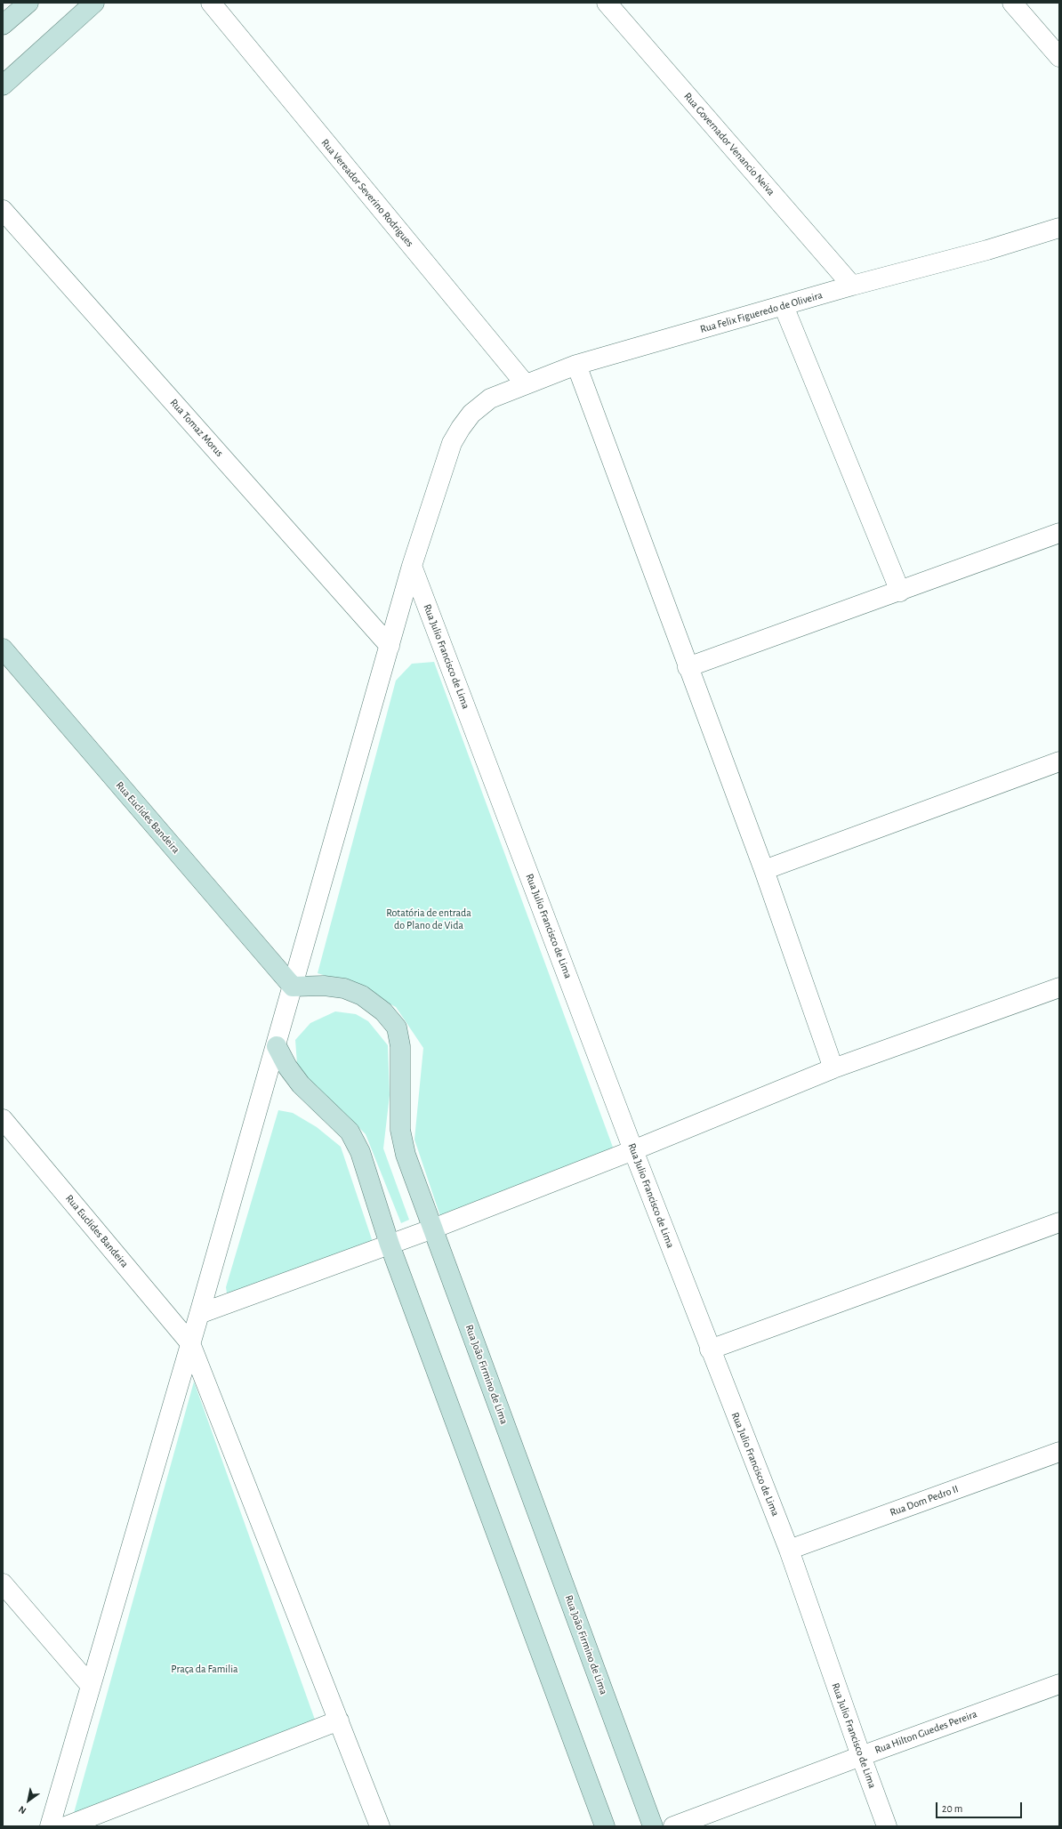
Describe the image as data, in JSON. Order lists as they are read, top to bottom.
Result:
{
  "streets": {
    "street": [
      "Rua Governador Venancio Neiva",
      "Rua Vereador Severino Rodrigues",
      "Rua Felix Figueredo de Oliveira",
      "Rua Tomaz Morus",
      "Rua Julio Francisco de Lima",
      "Rua Euclides Bandeira",
      "Rua João Firmino de Lima",
      "Rua Dom Pedro II",
      "Rua Hilton Guedes Pereira"
    ]
  },
  "crossings": [
    ["Rua Governador Venancio Neiva", "Rua Felix Figueredo de Oliveira"],
    ["Rua Vereador Severino Rodrigues", "Rua Felix Figueredo de Oliveira"],
    ["Rua Felix Figueredo de Oliveira", "Rua Tomaz Morus"],
    ["Rua Felix Figueredo de Oliveira", "Rua Julio Francisco de Lima"],
    ["Rua Felix Figueredo de Oliveira", "Rua Euclides Bandeira"],
    ["Rua Felix Figueredo de Oliveira", "Rua João Firmino de Lima"],
    ["Rua Julio Francisco de Lima", "Rua Dom Pedro II"],
    ["Rua Julio Francisco de Lima", "Rua Hilton Guedes Pereira"],
    ["Rua Euclides Bandeira", "Rua João Firmino de Lima"]
  ],
  "parks": ["Rotatória de entrada do Plano de Vida", "Praça da Familia"],
  "scale_bar": "20 m",
  "north": "bottom left"
}
